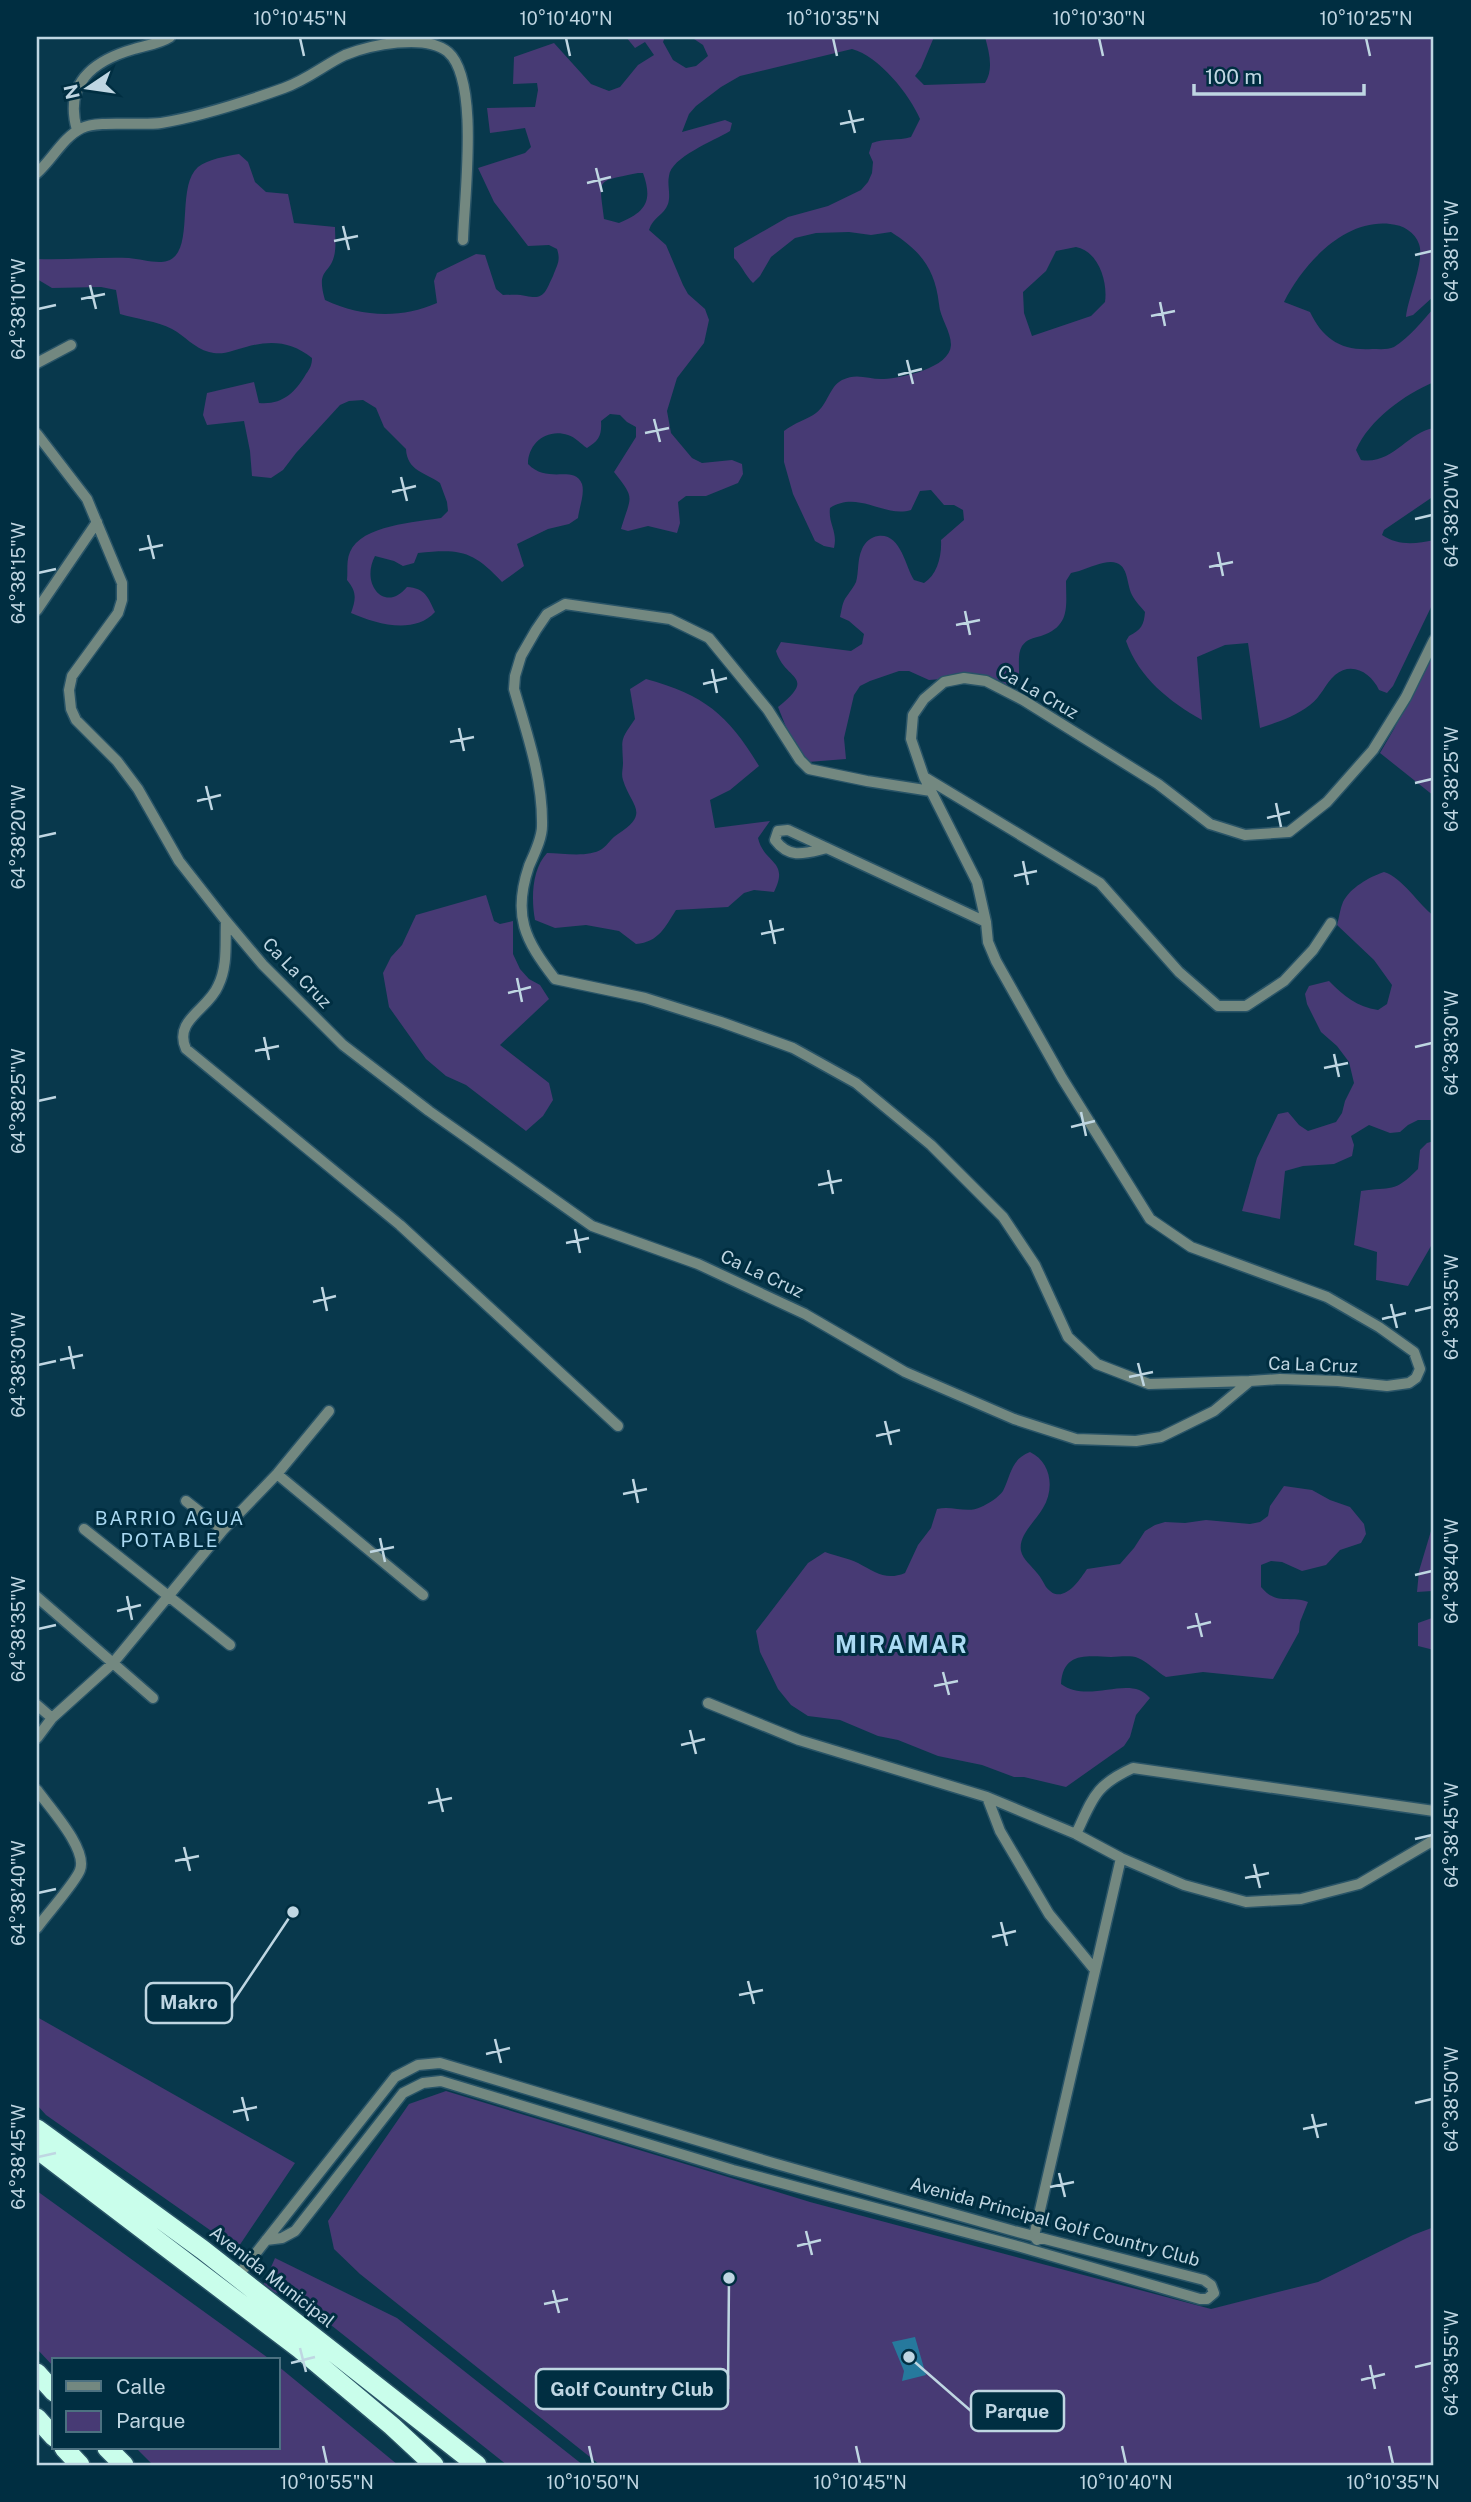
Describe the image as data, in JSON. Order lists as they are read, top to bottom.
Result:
{
  "streets": {
    "highway": ["Avenida Municipal"],
    "street": ["Ca La Cruz", "Avenida Principal Golf Country Club"]
  },
  "districts": ["BARRIO AGUA POTABLE", "MIRAMAR"],
  "places": ["Makro", "Golf Country Club", "Parque"],
  "legend": ["Calle", "Parque"],
  "scale_bar": "100 m",
  "north": "left",
  "coordinates": [
    "10°10'45\"N",
    "10°10'40\"N",
    "10°10'35\"N",
    "10°10'30\"N",
    "10°10'25\"N",
    "64°38'15\"W",
    "64°38'10\"W",
    "64°38'20\"W",
    "64°38'25\"W",
    "64°38'30\"W",
    "64°38'35\"W",
    "64°38'40\"W",
    "64°38'45\"W",
    "64°38'50\"W",
    "64°38'55\"W",
    "10°10'55\"N",
    "10°10'50\"N"
  ]
}
